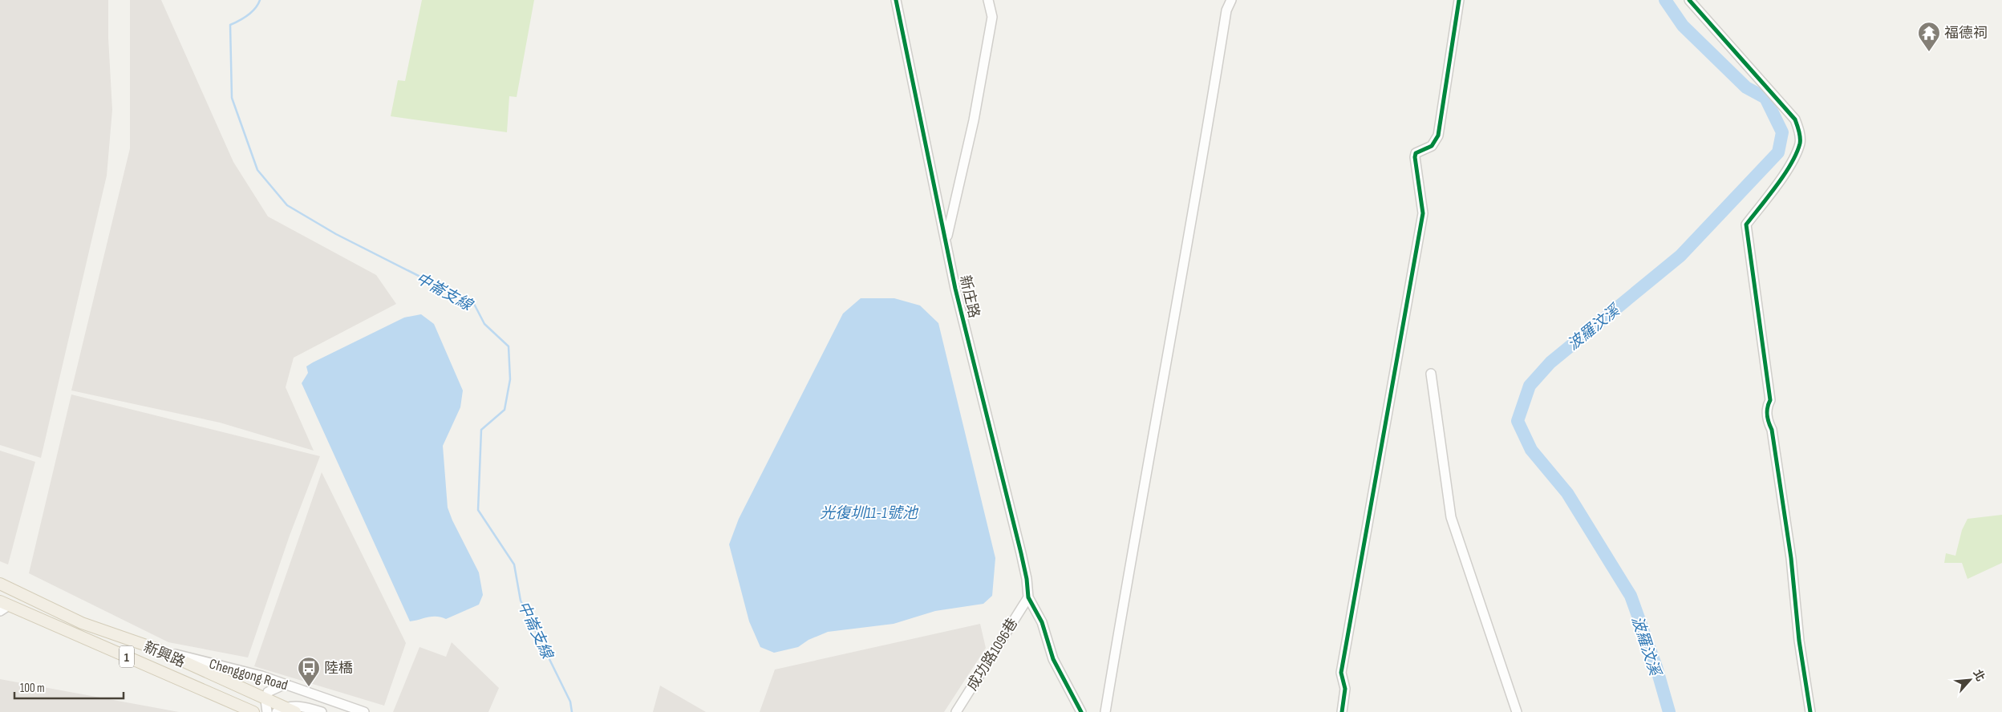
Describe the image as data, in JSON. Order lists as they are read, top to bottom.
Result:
{
  "streets": {
    "main road": ["新興路", "1"],
    "street": ["新庄路", "成功路1096巷", "Chenggong Road"]
  },
  "crossings": [
    ["新庄路", "成功路1096巷"],
    ["新興路", "Chenggong Road"]
  ],
  "water": ["中崙支線", "波羅汶溪", "光復圳11-1號池"],
  "places": {
    "temple": ["福德祠"],
    "bus stop": ["陸橋"]
  },
  "scale_bar": "100 m",
  "north": "top right"
}
